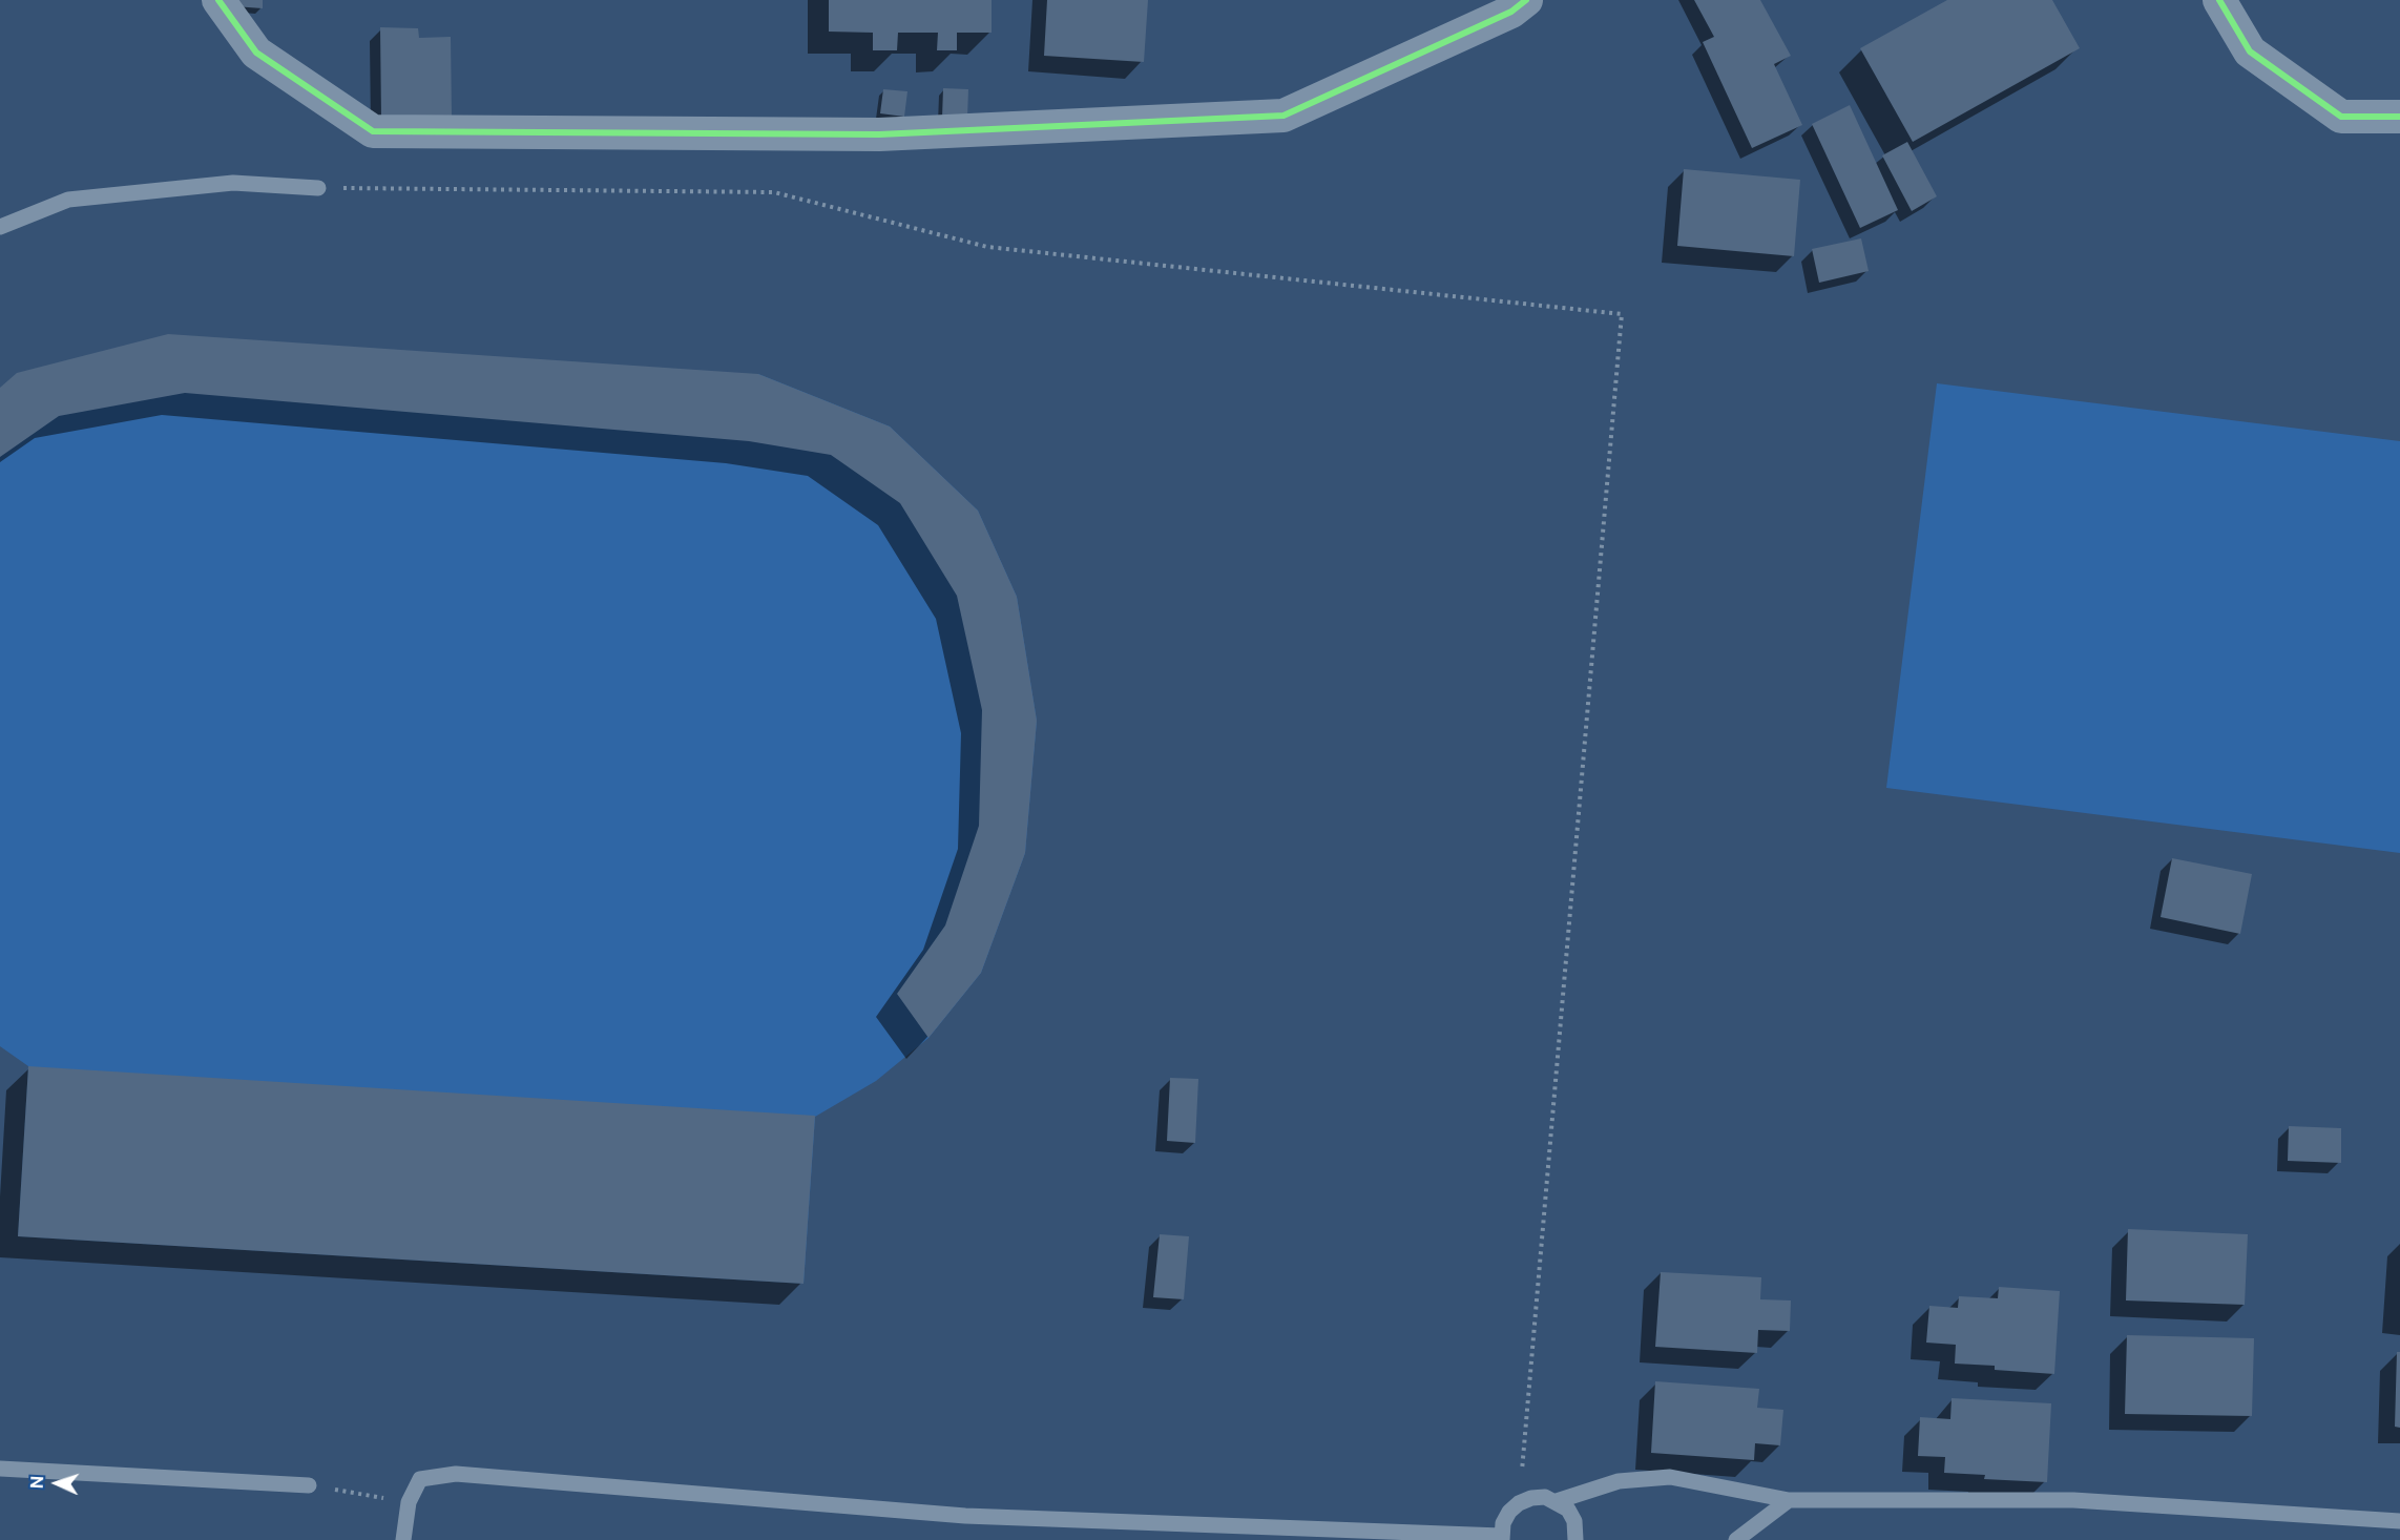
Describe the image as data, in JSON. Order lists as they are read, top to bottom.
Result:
{
  "north": "left"
}
